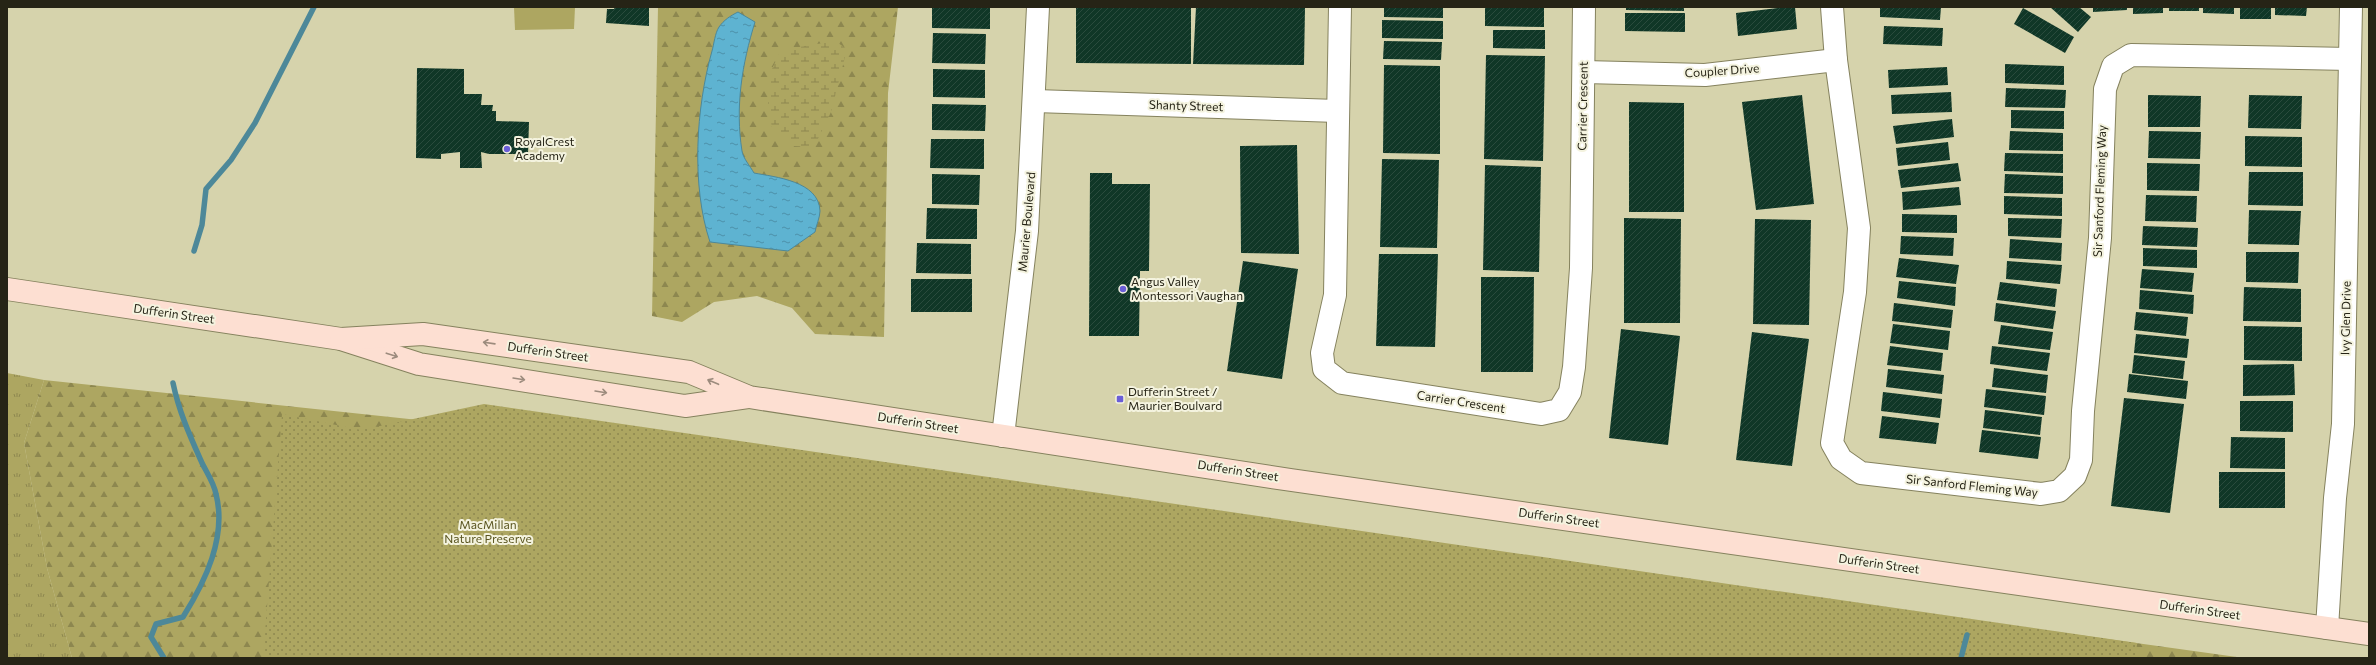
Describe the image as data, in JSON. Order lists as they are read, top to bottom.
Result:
{
  "streets": {
    "main road": ["Dufferin Street"],
    "street": [
      "Coupler Drive",
      "Shanty Street",
      "Carrier Crescent",
      "Sir Sanford Fleming Way",
      "Maurier Boulevard",
      "Ivy Glen Drive"
    ]
  },
  "crossings": [
    ["Coupler Drive", "Carrier Crescent"],
    ["Coupler Drive", "Sir Sanford Fleming Way"],
    ["Shanty Street", "Carrier Crescent"],
    ["Shanty Street", "Maurier Boulevard"],
    ["Sir Sanford Fleming Way", "Ivy Glen Drive"],
    ["Maurier Boulevard", "Dufferin Street"],
    ["Dufferin Street", "Ivy Glen Drive"]
  ],
  "parks": ["MacMillan Nature Preserve"],
  "places": {
    "other": ["RoyalCrest Academy", "Angus Valley Montessori Vaughan"],
    "transit": ["Dufferin Street / Maurier Boulvard"]
  }
}
